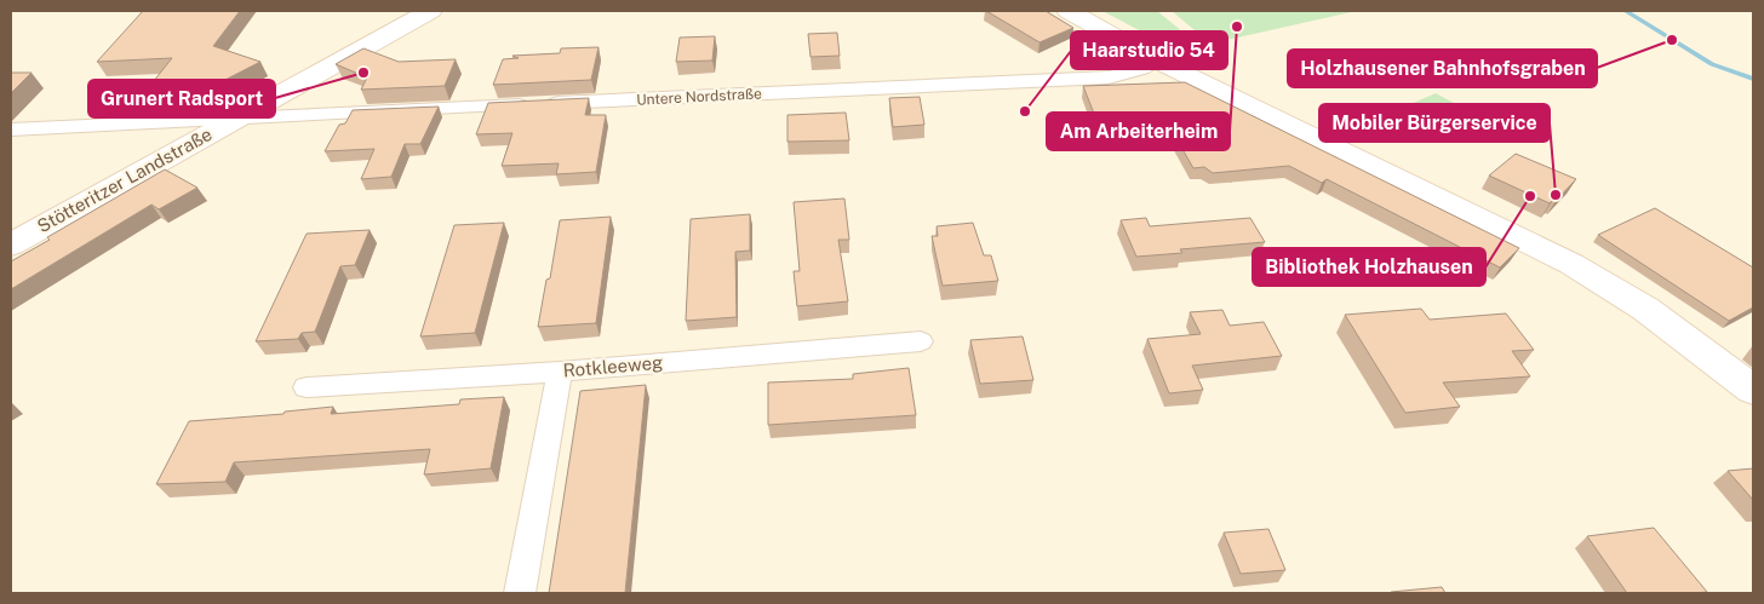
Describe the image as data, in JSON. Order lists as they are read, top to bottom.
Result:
{
  "streets": {
    "street": ["Untere Nordstraße", "Stötteritzer Landstraße", "Rotkleeweg"]
  },
  "crossings": [
    ["Untere Nordstraße", "Stötteritzer Landstraße"]
  ],
  "places": [
    "Am Arbeiterheim",
    "Holzhausener Bahnhofsgraben",
    "Grunert Radsport",
    "Haarstudio 54",
    "Mobiler Bürgerservice",
    "Bibliothek Holzhausen"
  ]
}
